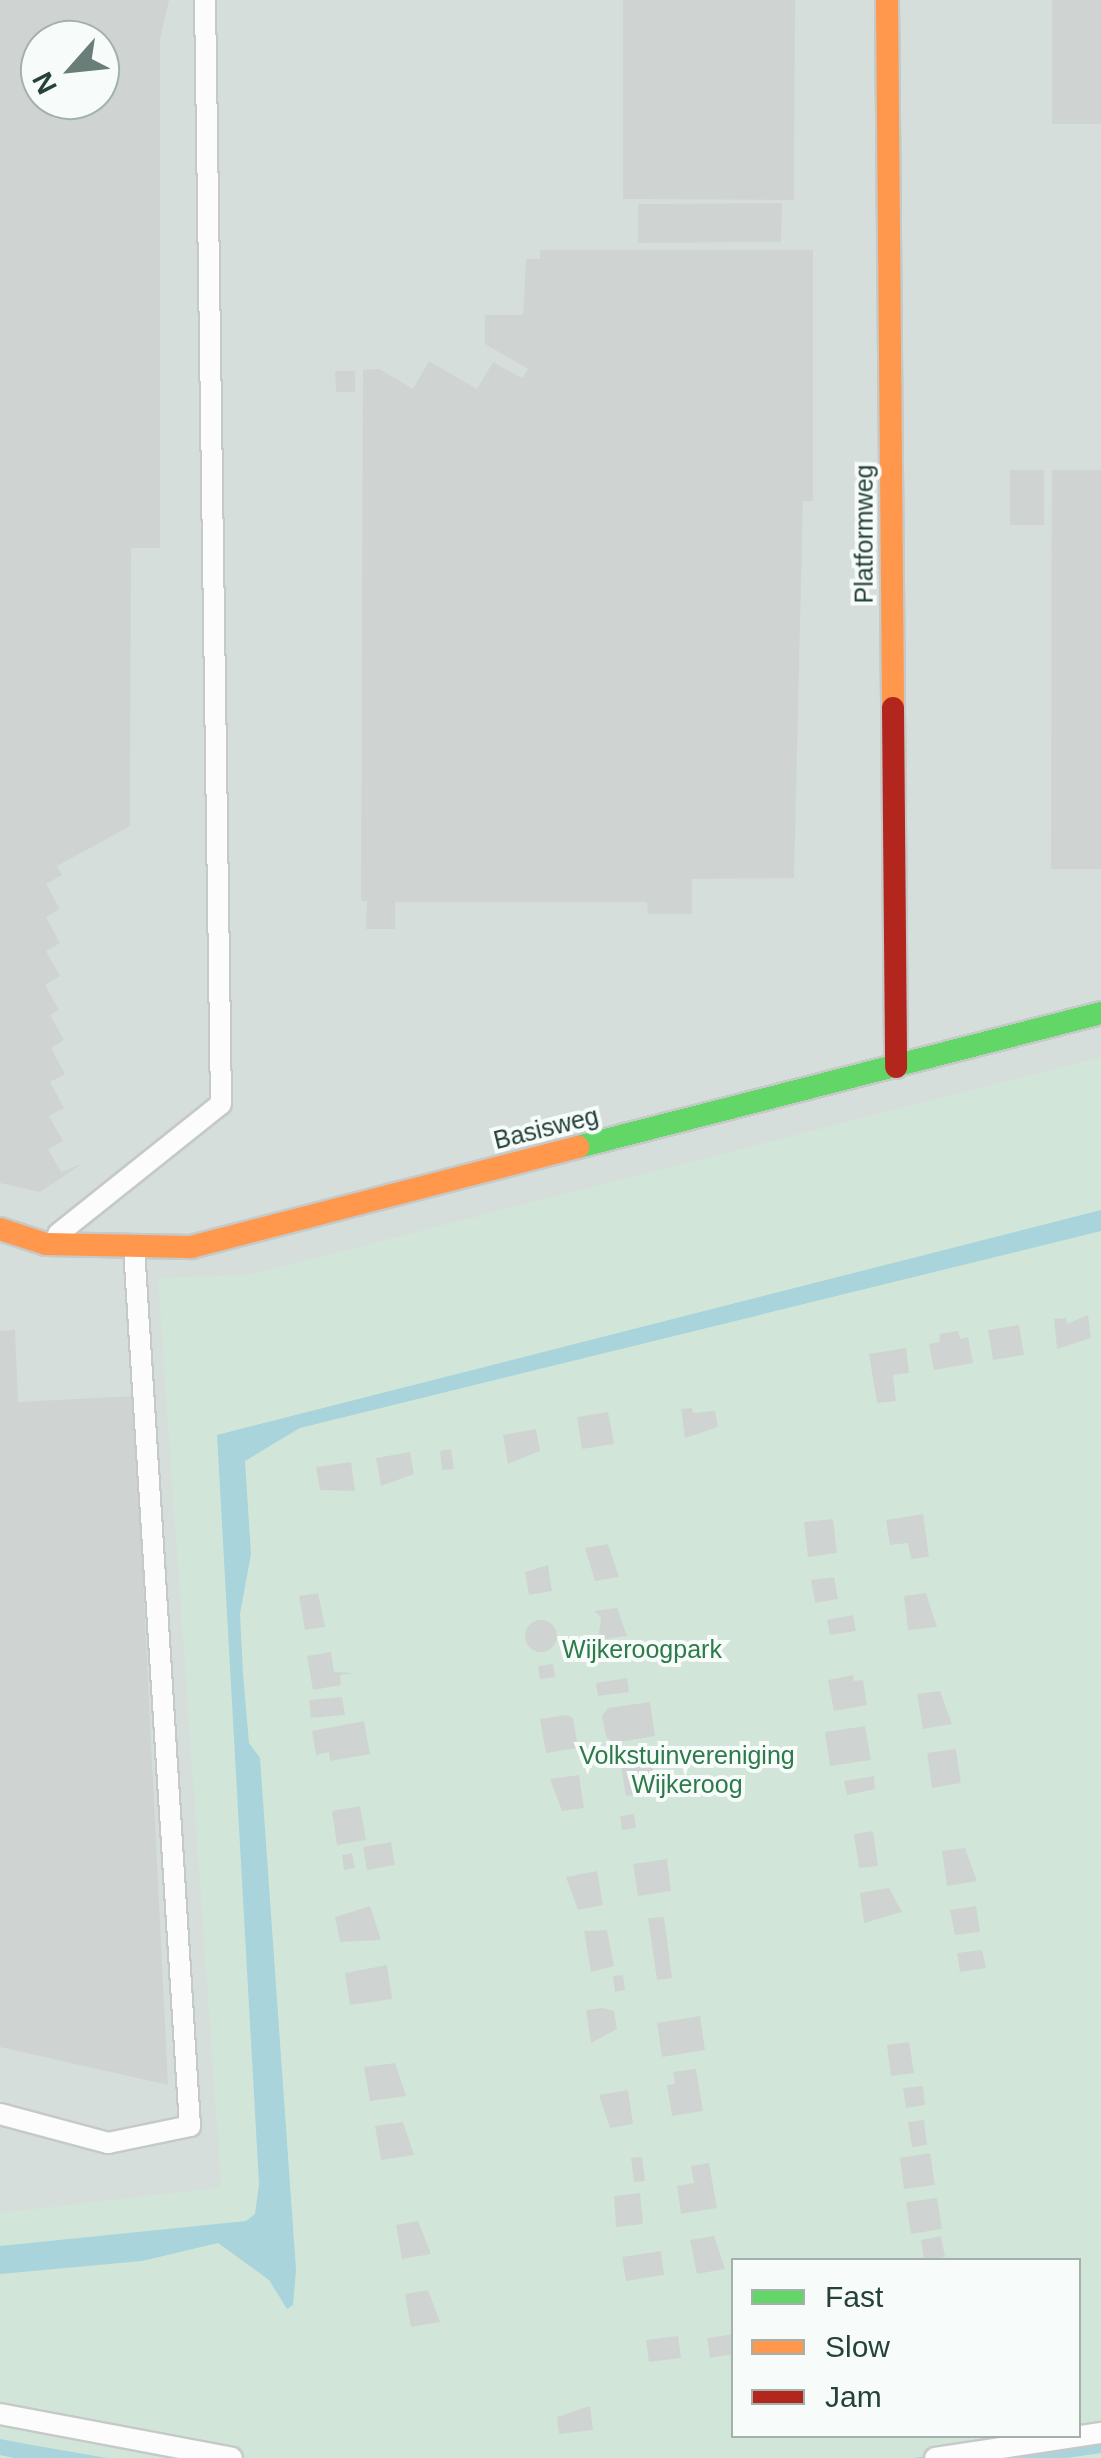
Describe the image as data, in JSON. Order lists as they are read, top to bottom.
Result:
{
  "streets": {
    "street": ["Platformweg", "Basisweg"]
  },
  "crossings": [
    ["Platformweg", "Basisweg"]
  ],
  "parks": ["Wijkeroogpark", "Volkstuinvereniging Wijkeroog"],
  "legend": ["Fast", "Slow", "Jam"],
  "north": "bottom left"
}
